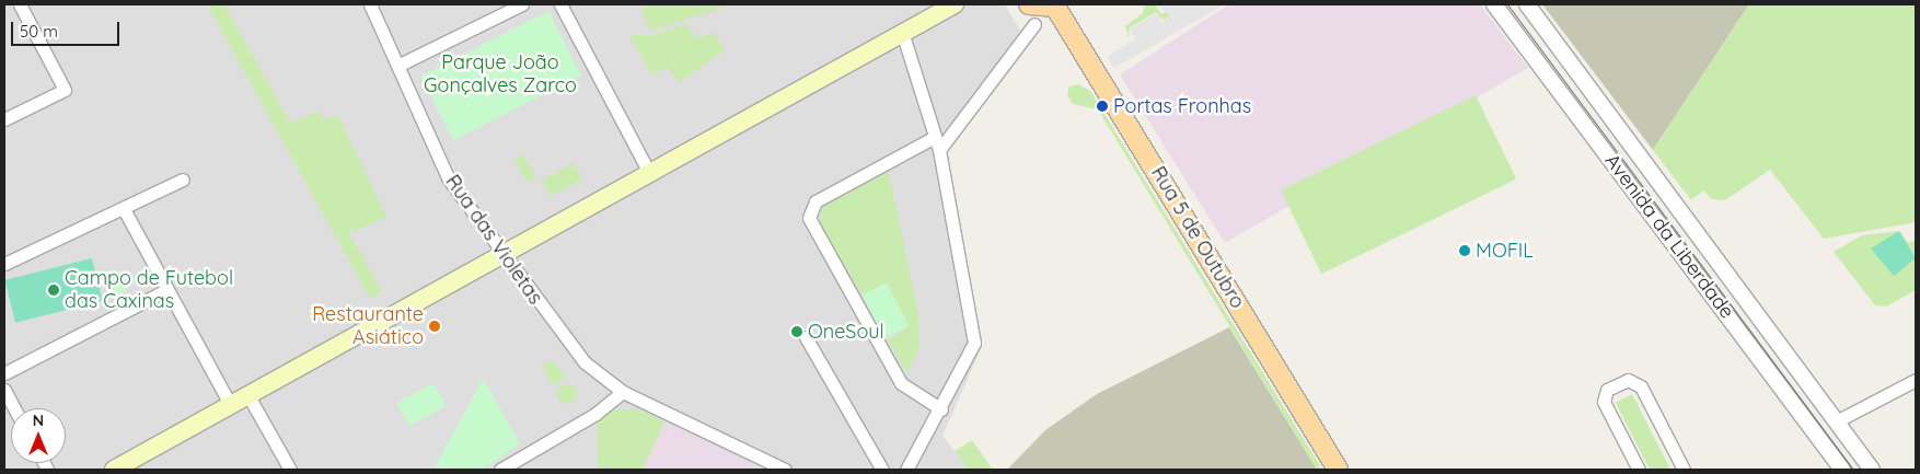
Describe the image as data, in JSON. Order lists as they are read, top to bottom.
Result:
{
  "streets": {
    "main road": ["Rua 5 de Outubro"],
    "street": ["Avenida da Liberdade", "Rua das Violetas"]
  },
  "parks": ["Parque João Gonçalves Zarco"],
  "places": [
    "Portas Fronhas",
    "MOFIL",
    "Campo de Futebol das Caxinas",
    "Restaurante Asiático",
    "OneSoul"
  ],
  "scale_bar": "50 m",
  "north": "top"
}
